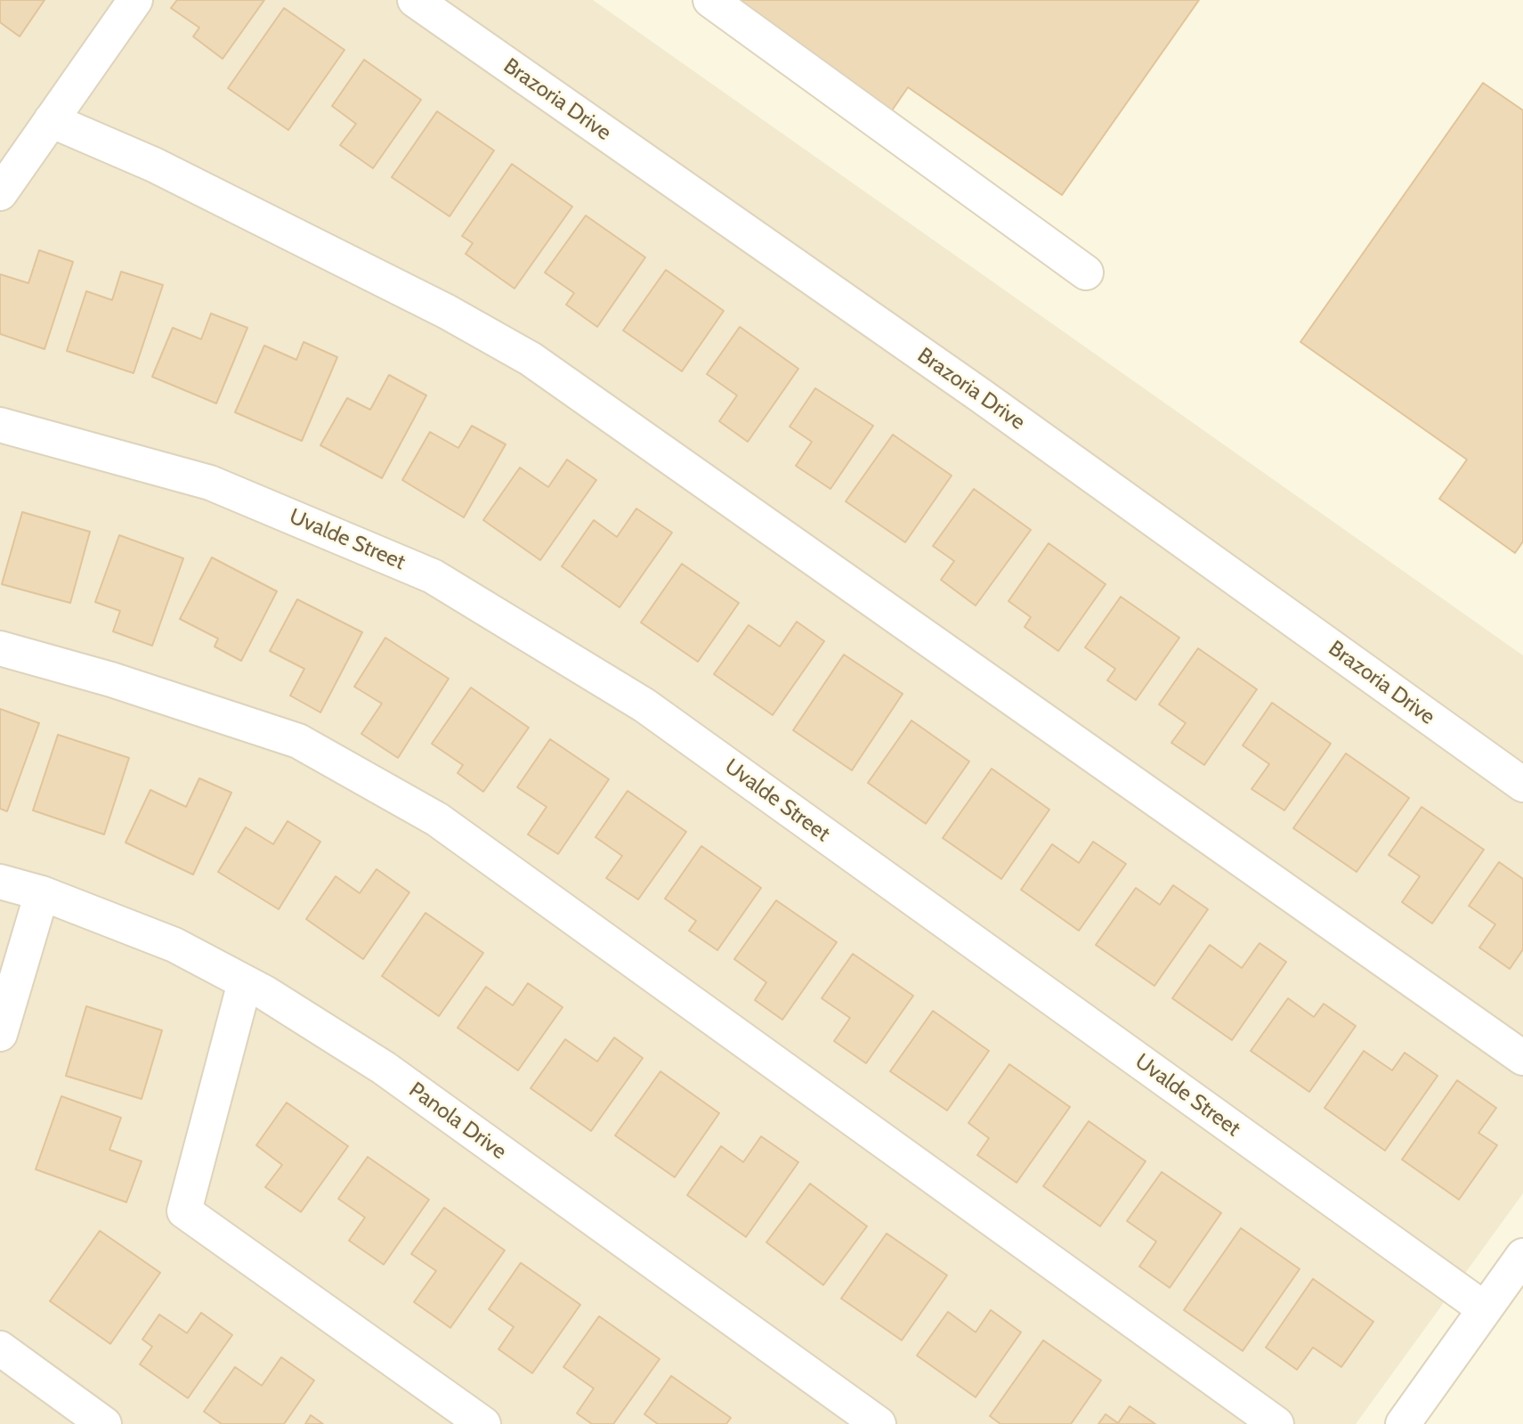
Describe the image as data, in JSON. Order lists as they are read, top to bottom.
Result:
{
  "streets": {
    "street": ["Brazoria Drive", "Uvalde Street", "Panola Drive"]
  }
}
